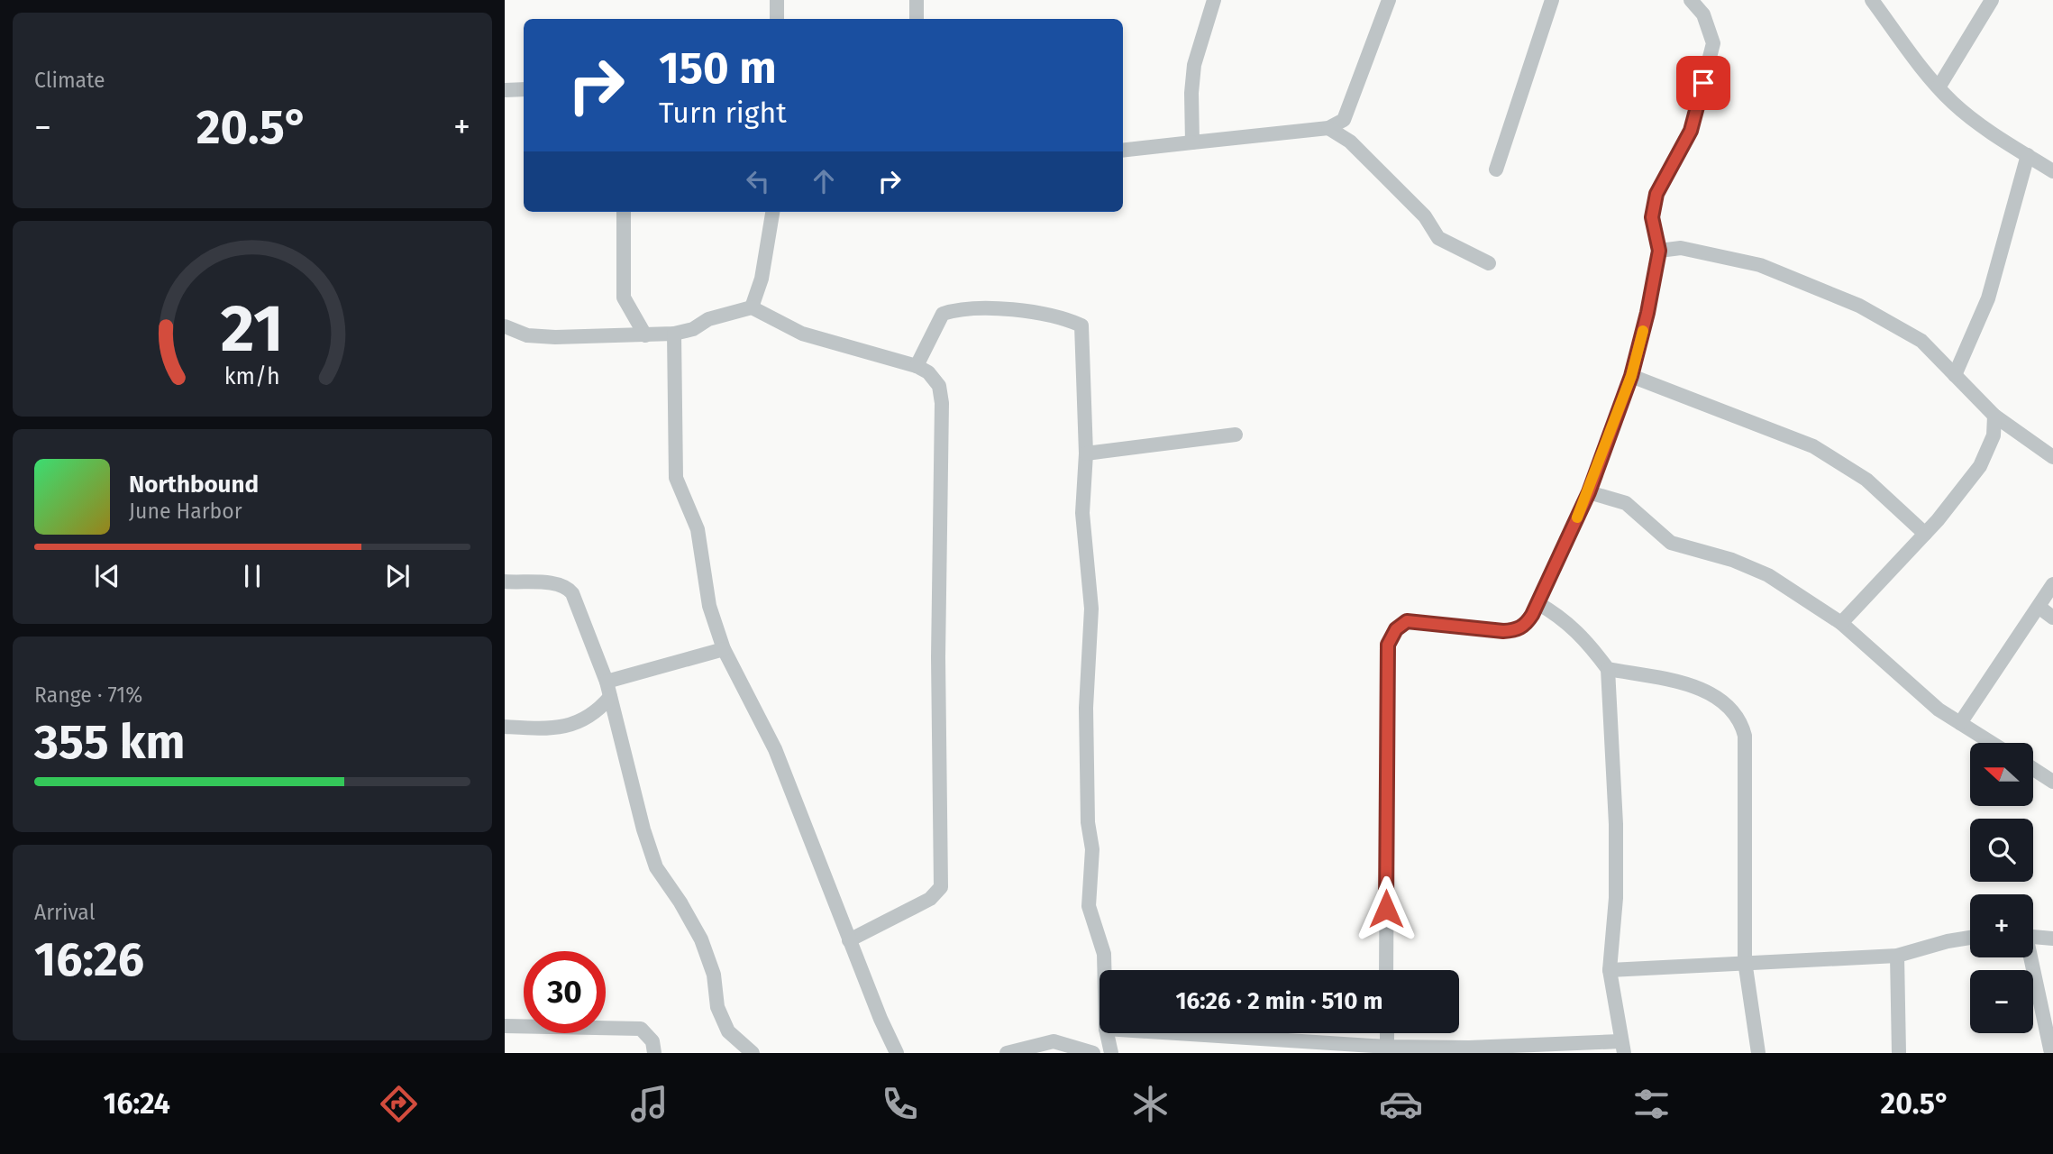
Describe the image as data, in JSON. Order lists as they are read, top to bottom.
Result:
{
  "north": "left",
  "page": {
    "tile": [
      "Climate",
      ["Range · 71%", "355 km"],
      ["Arrival", "16:26"]
    ],
    "turn": ["150 m", "Turn right"],
    "heat": ["−", "20.5°", "+"],
    "song": ["Northbound", "June Harbor"],
    "map_buttons": ["+", "−"],
    "limit": "30",
    "trip": "16:26 · 2 min · 510 m",
    "tabs": ["16:24", "20.5°"],
    "gauge": ["21", "km/h"]
  }
}
